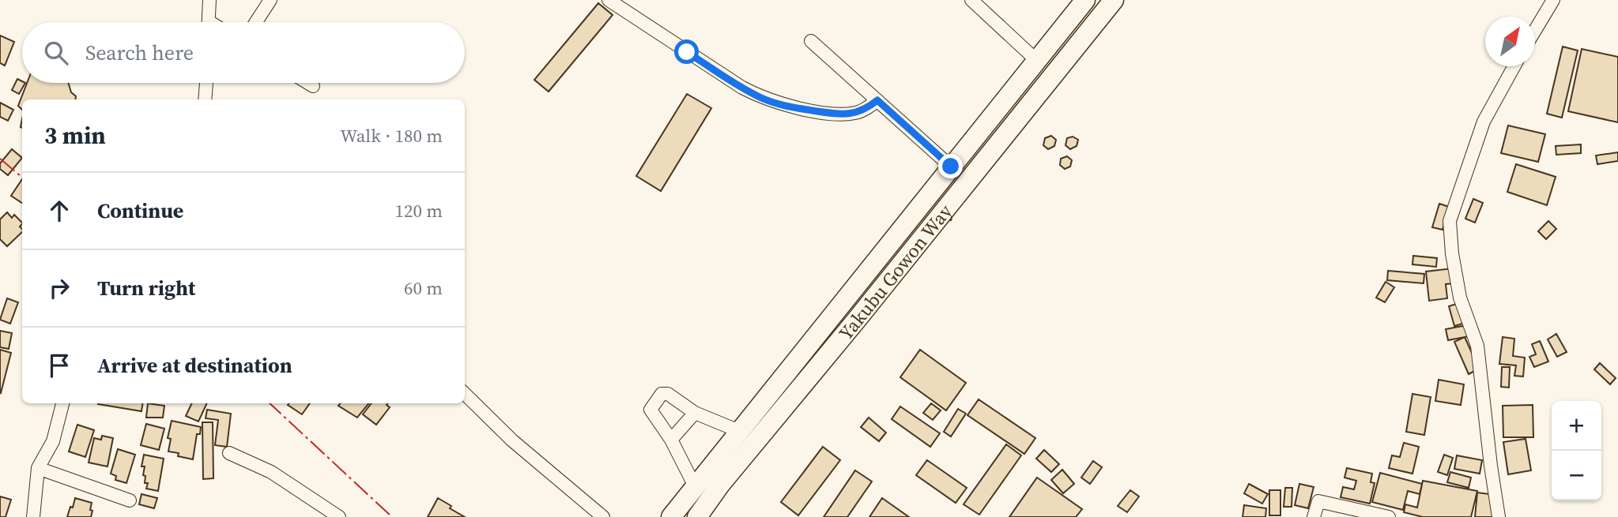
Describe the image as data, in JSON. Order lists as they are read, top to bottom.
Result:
{
  "streets": {
    "highway": ["Yakubu Gowon Way"]
  },
  "north": "top right",
  "page": {
    "search": "Search here",
    "heading": ["3 min", "Walk · 180 m"],
    "list": [
      ["Continue", "120 m"],
      ["Turn right", "60 m"],
      "Arrive at destination"
    ],
    "map_buttons": ["+", "−"]
  }
}
